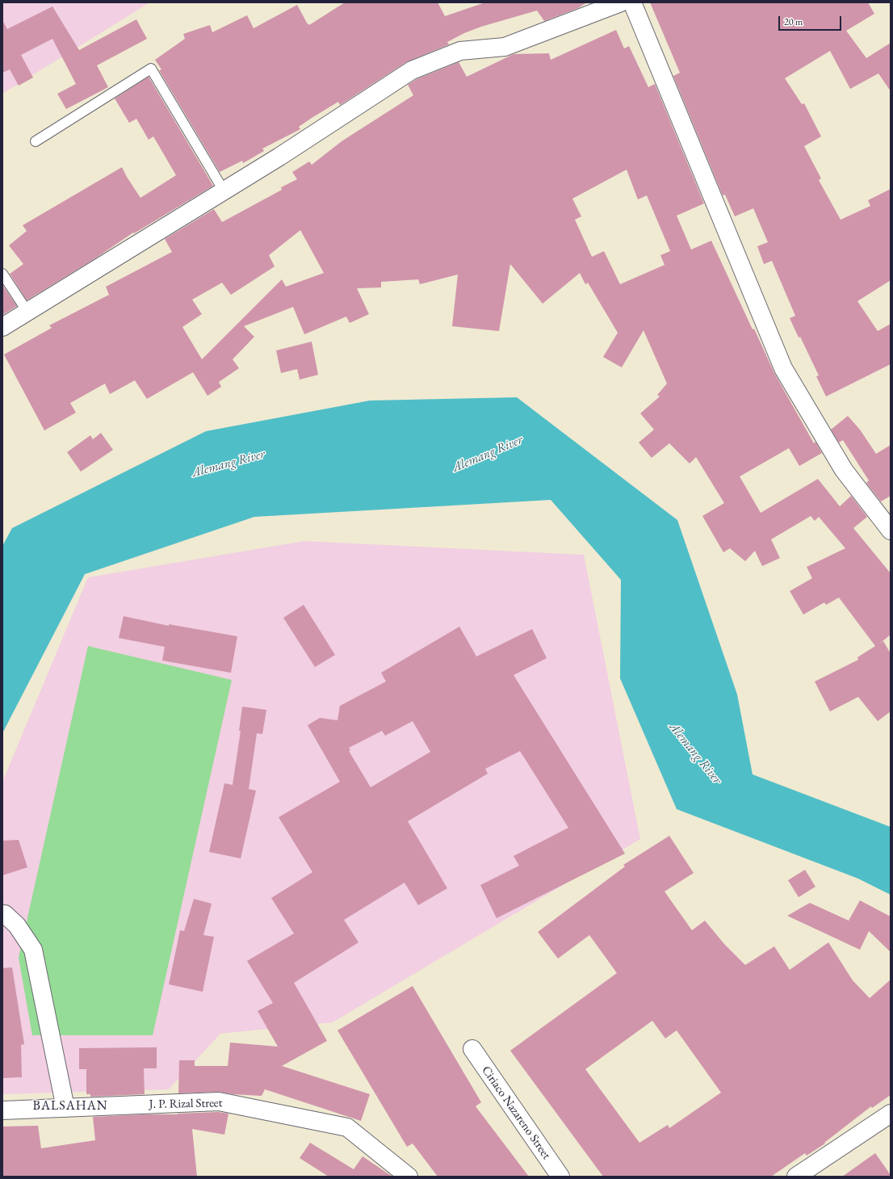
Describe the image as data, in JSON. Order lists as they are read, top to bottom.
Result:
{
  "streets": {
    "street": ["J. P. Rizal Street", "Ciriaco Nazareno Street"]
  },
  "districts": ["BALSAHAN"],
  "water": ["Alemang River"],
  "scale_bar": "20 m"
}
